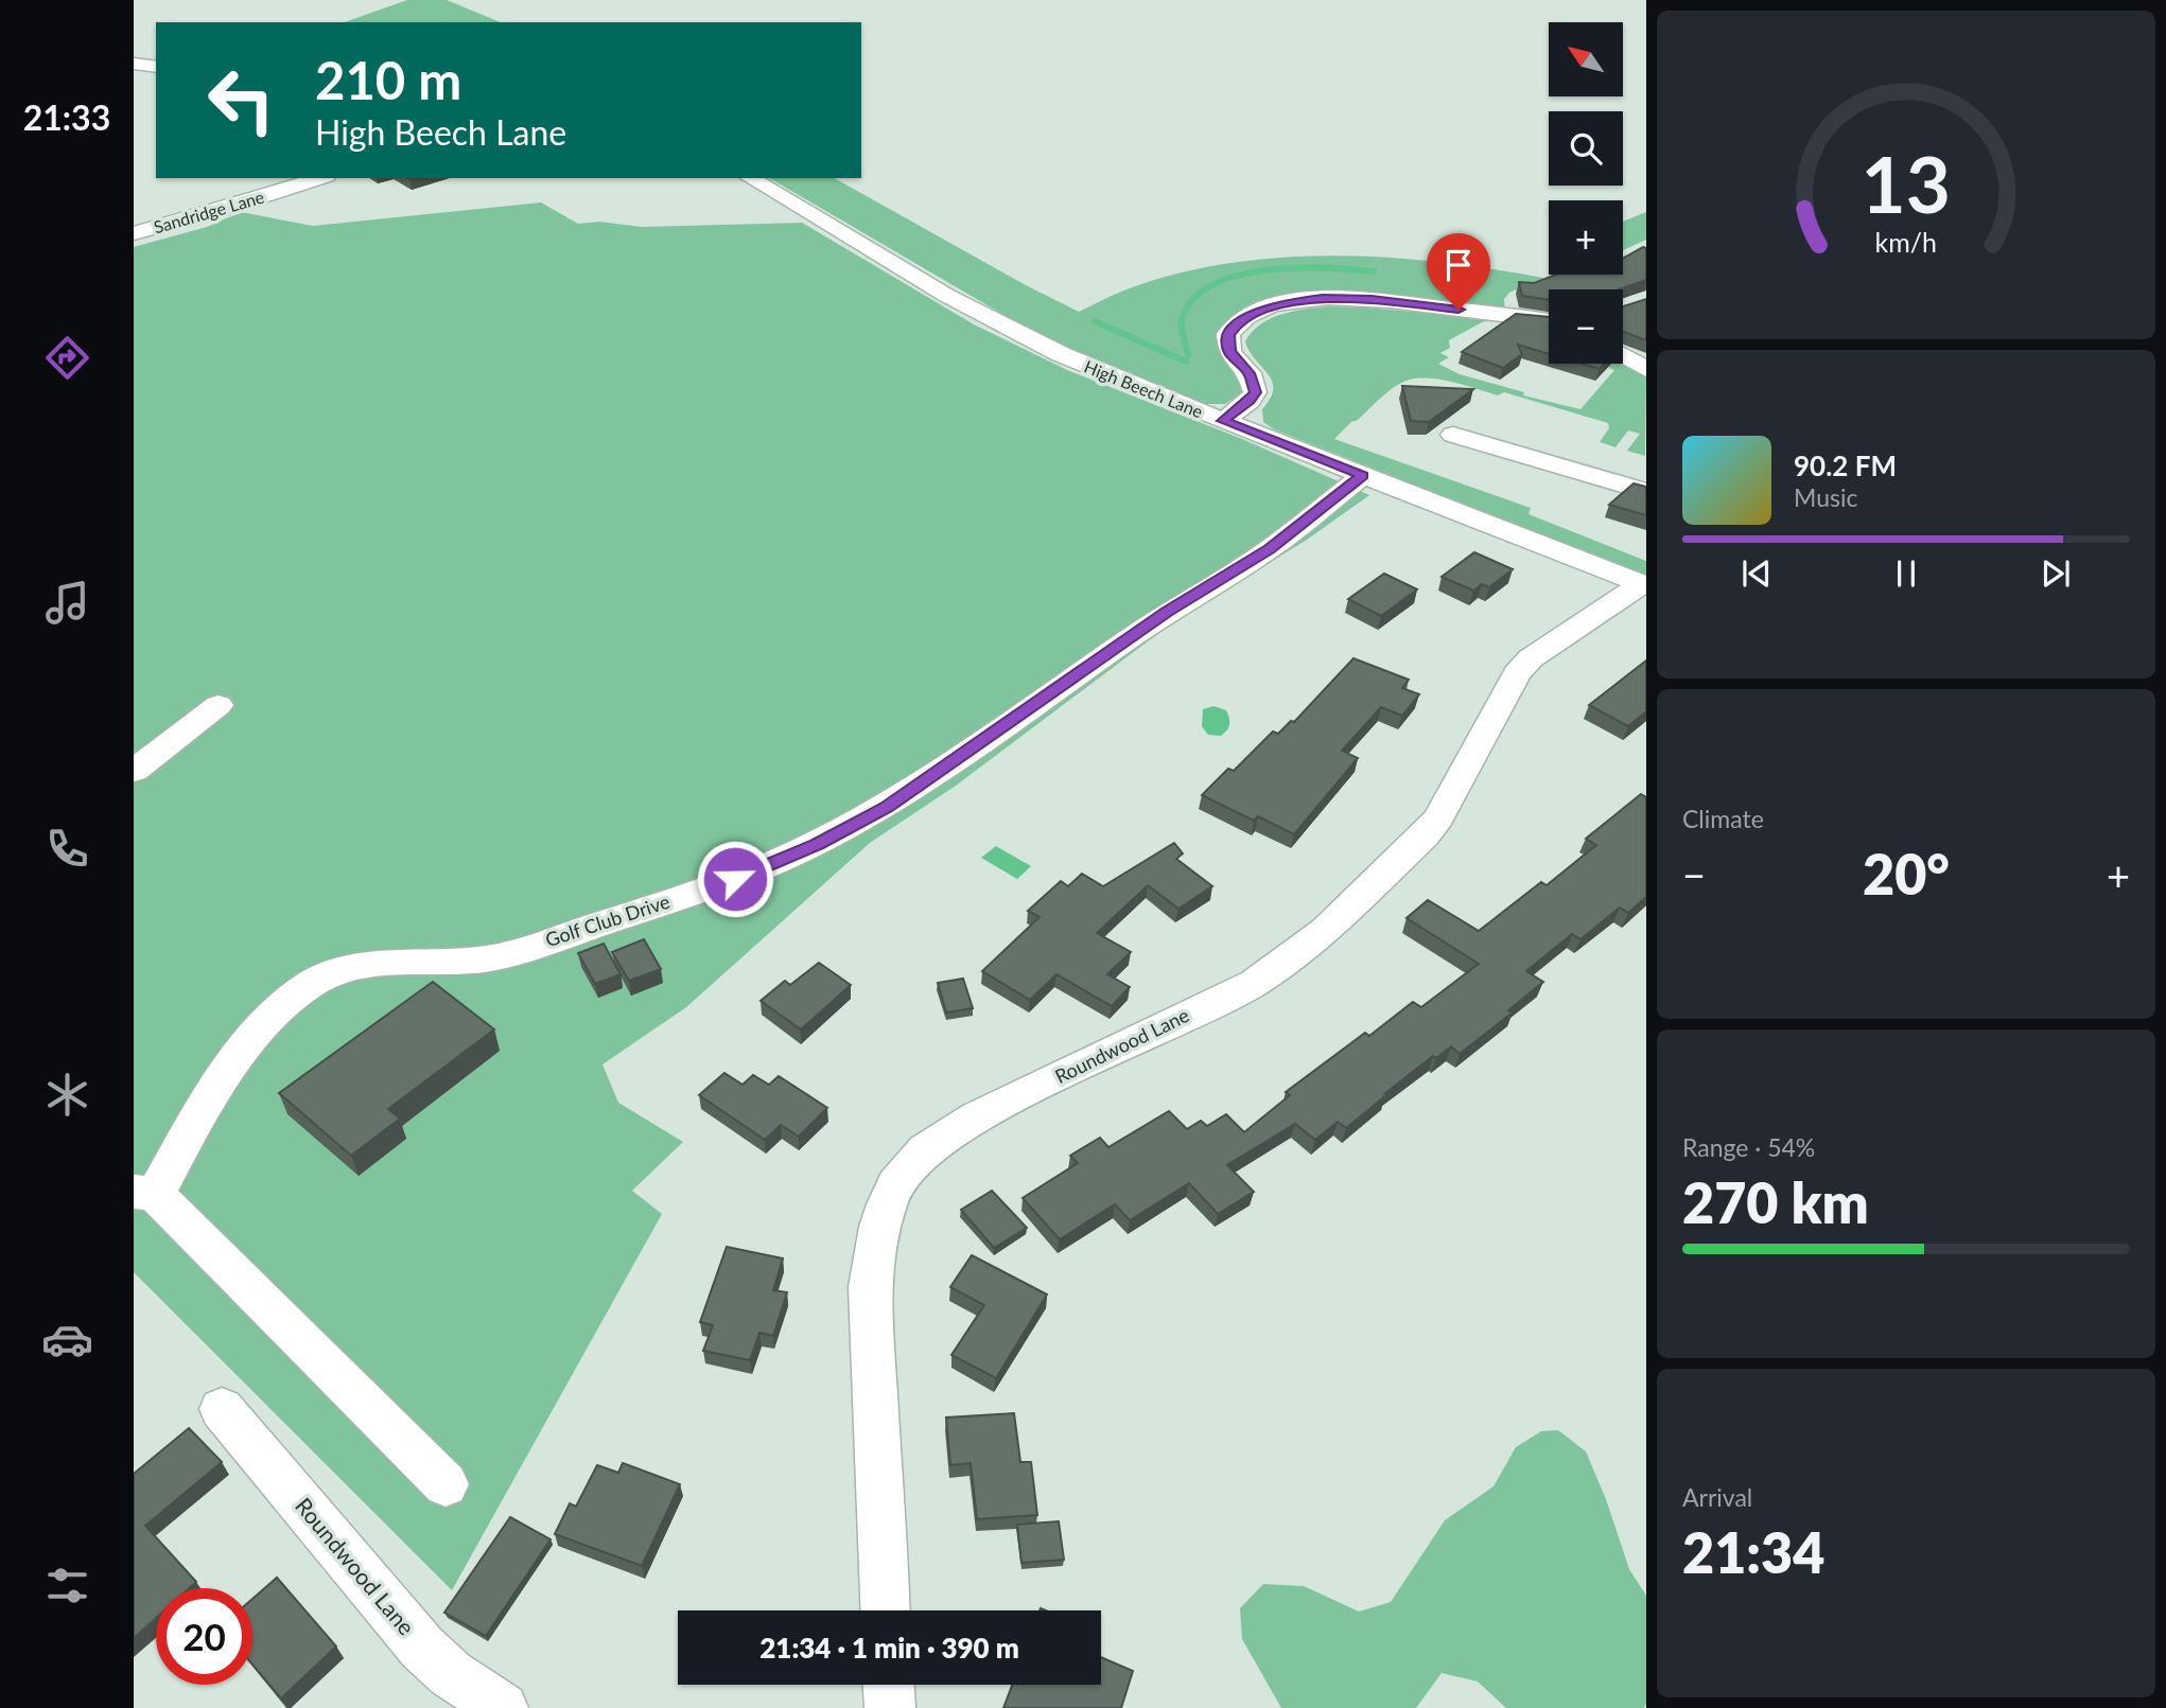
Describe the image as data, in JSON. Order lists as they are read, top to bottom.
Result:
{
  "streets": {
    "street": [
      "Sandridge Lane",
      "High Beech Lane",
      "Golf Club Drive",
      "Roundwood Lane"
    ]
  },
  "crossings": [
    ["High Beech Lane", "Golf Club Drive"],
    ["High Beech Lane", "Roundwood Lane"]
  ],
  "north": "top left",
  "page": {
    "tabs": "21:33",
    "map_buttons": ["+", "−"],
    "turn": ["210 m", "High Beech Lane"],
    "song": ["90.2 FM", "Music"],
    "tile": [
      "Climate",
      ["Range · 54%", "270 km"],
      ["Arrival", "21:34"]
    ],
    "heat": ["−", "20°", "+"],
    "limit": "20",
    "trip": "21:34 · 1 min · 390 m",
    "gauge": ["13", "km/h"]
  }
}
